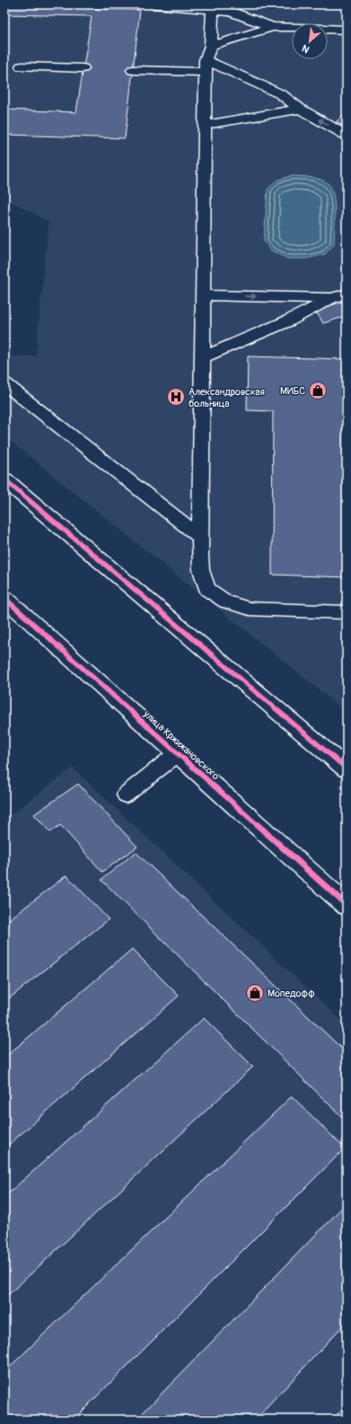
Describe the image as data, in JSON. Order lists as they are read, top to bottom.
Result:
{
  "streets": {
    "street": ["улица Кржижановского"]
  },
  "places": {
    "shop": ["МИБС", "Мопедофф"],
    "hospital": ["Александровская больница"]
  },
  "north": "bottom left"
}
